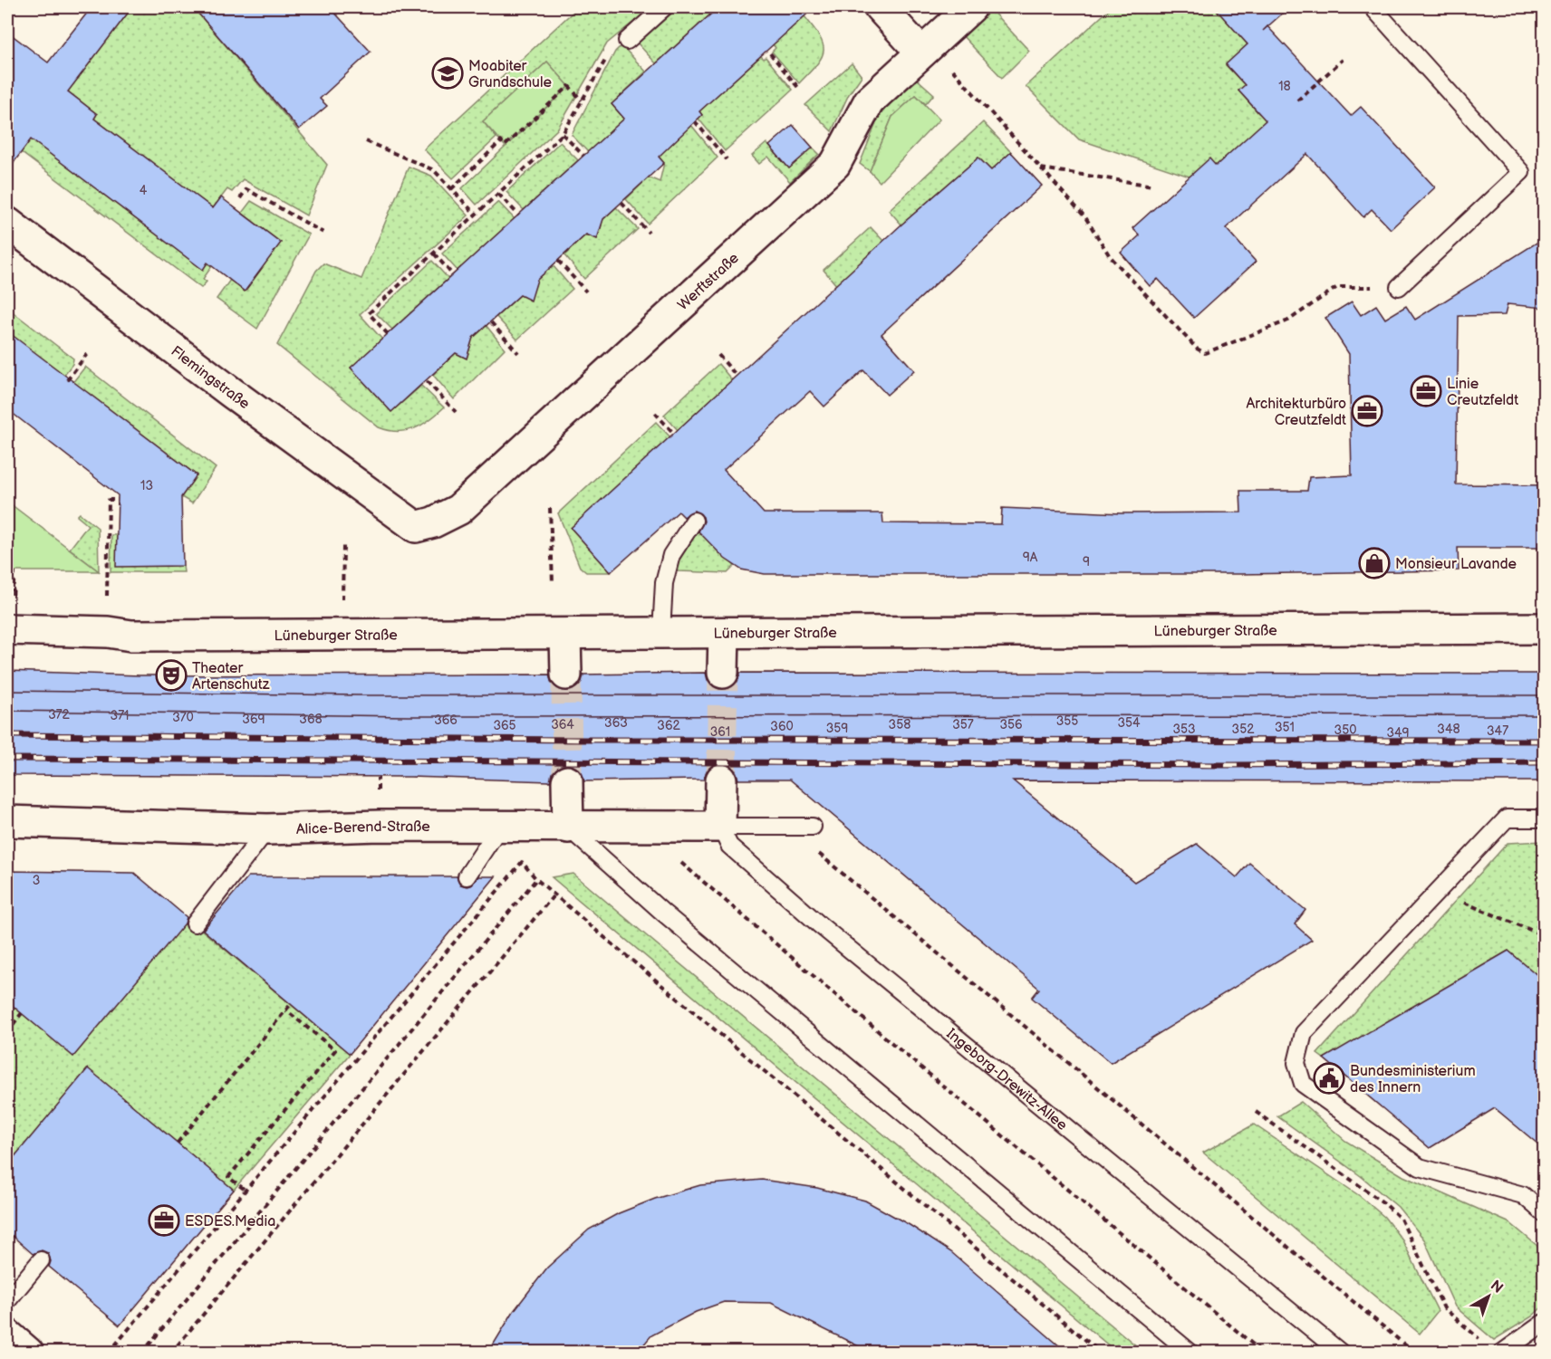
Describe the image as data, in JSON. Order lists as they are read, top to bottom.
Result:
{
  "streets": {
    "street": [
      "Werftstraße",
      "Flemingstraße",
      "Lüneburger Straße",
      "Alice-Berend-Straße"
    ],
    "lane": ["Ingeborg-Drewitz-Allee"]
  },
  "crossings": [
    ["Werftstraße", "Flemingstraße"],
    ["Alice-Berend-Straße", "Ingeborg-Drewitz-Allee"]
  ],
  "places": {
    "school or university": ["Moabiter Grundschule"],
    "office": ["Linie Creutzfeldt", "Architekturbüro Creutzfeldt", "ESDES.Media"],
    "shop": ["Monsieur Lavande"],
    "theatre": ["Theater Artenschutz"],
    "public building": ["Bundesministerium des Innern"]
  },
  "house_numbers": [
    "18",
    "4",
    "13",
    "9A",
    "9",
    "372",
    "371",
    "370",
    "369",
    "368",
    "366",
    "355",
    "363",
    "354",
    "364",
    "358",
    "357",
    "356",
    "365",
    "362",
    "360",
    "351",
    "359",
    "353",
    "352",
    "348",
    "350",
    "347",
    "361",
    "349",
    "3"
  ],
  "north": "top right"
}
